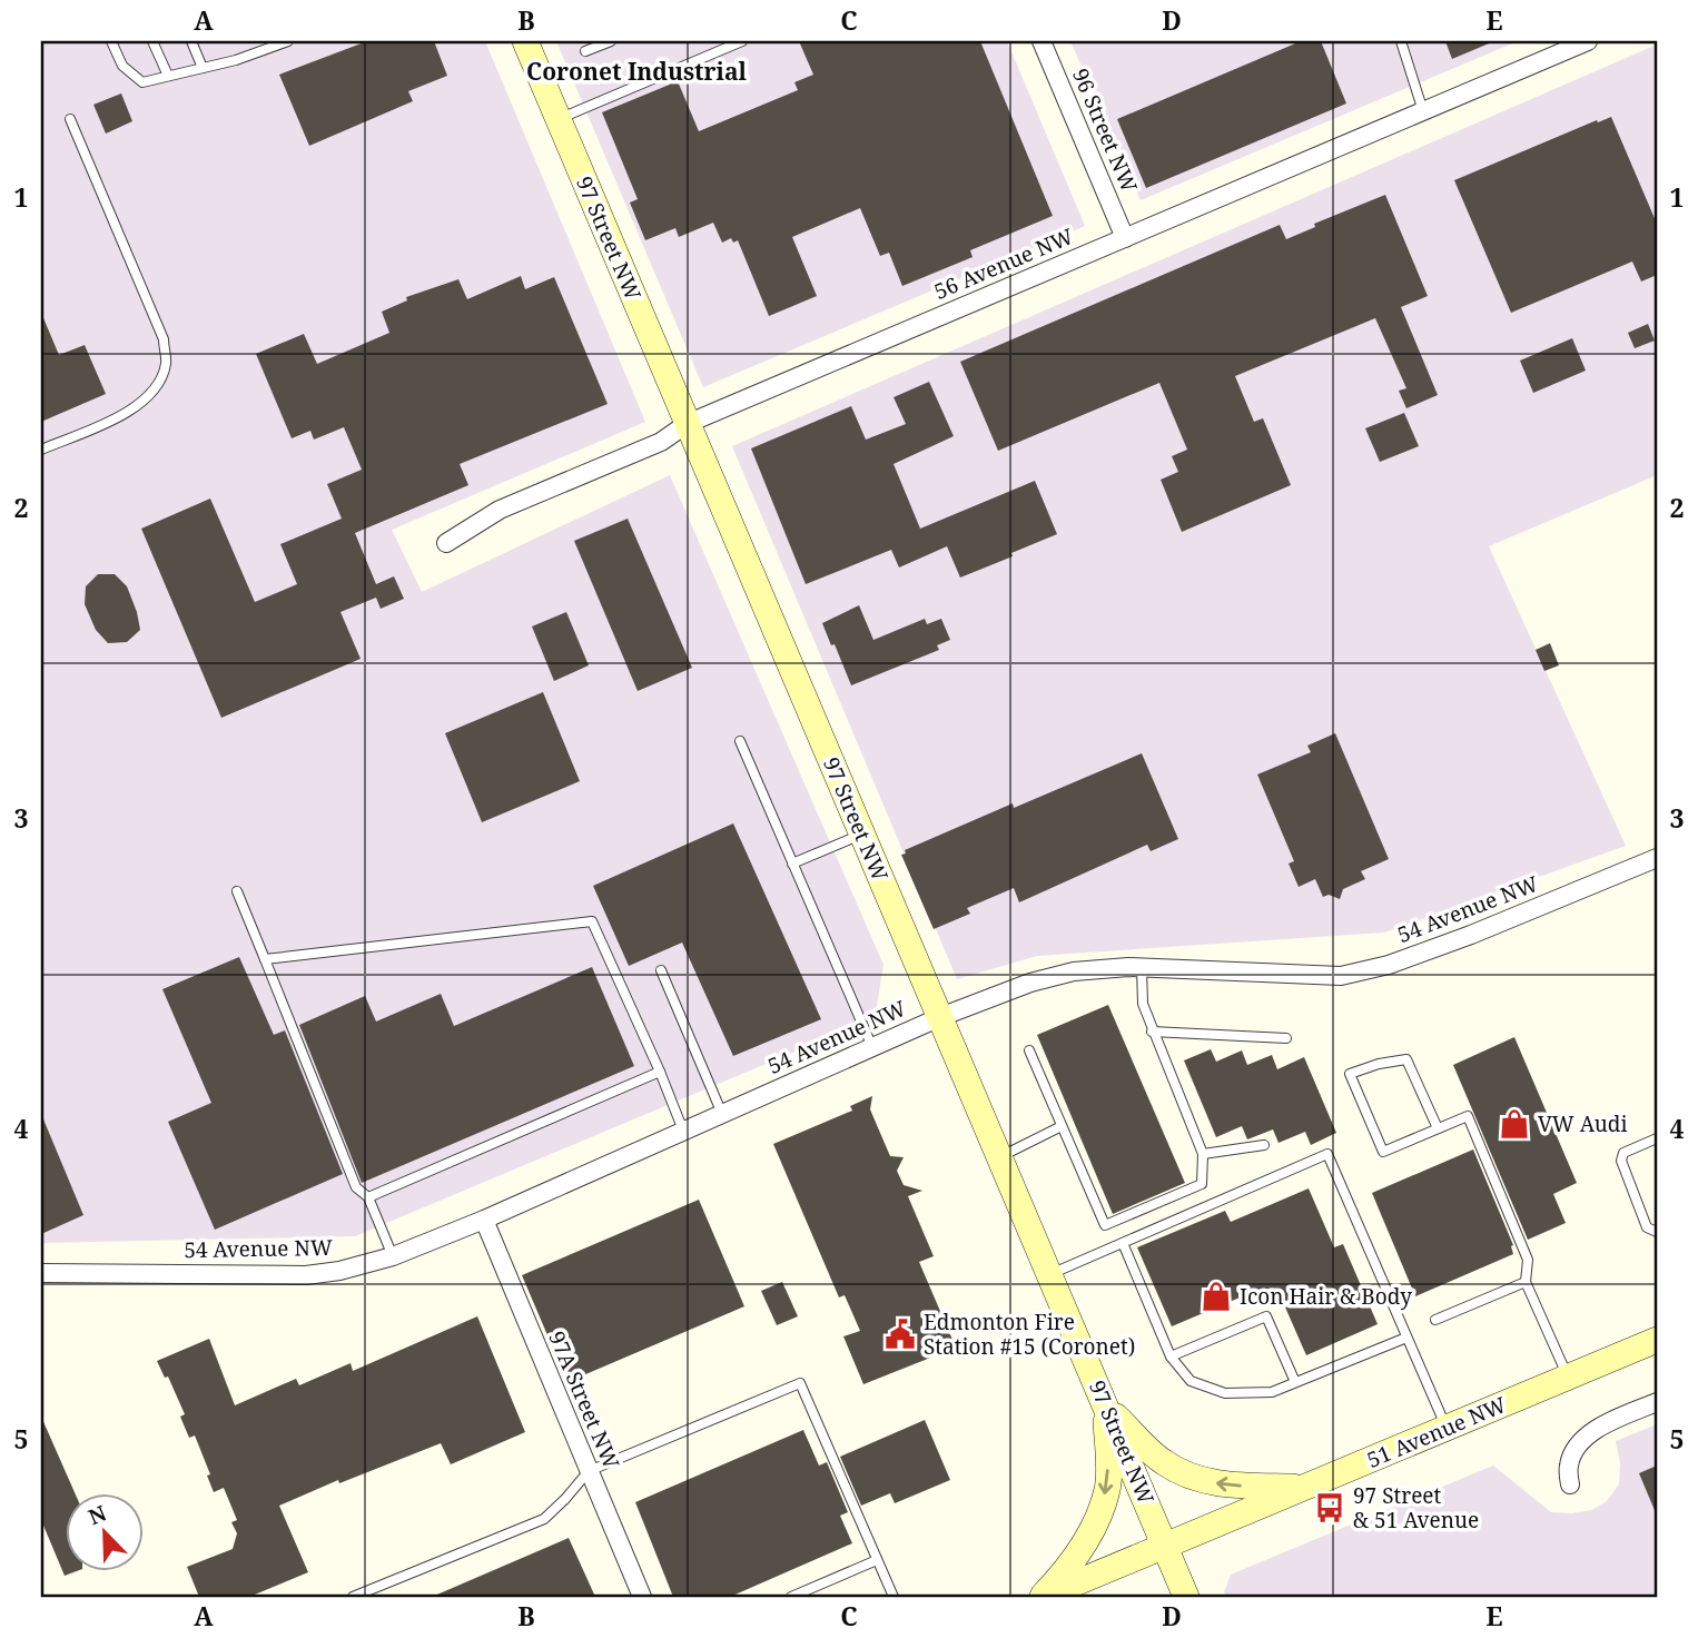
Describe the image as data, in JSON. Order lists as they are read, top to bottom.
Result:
{
  "streets": {
    "street": [
      "96 Street NW",
      "97 Street NW",
      "56 Avenue NW",
      "54 Avenue NW",
      "97A Street NW",
      "51 Avenue NW"
    ]
  },
  "crossings": [
    ["96 Street NW", "56 Avenue NW"],
    ["97 Street NW", "56 Avenue NW"],
    ["97 Street NW", "54 Avenue NW"],
    ["97 Street NW", "51 Avenue NW"],
    ["54 Avenue NW", "97A Street NW"]
  ],
  "districts": ["Coronet Industrial"],
  "places": {
    "shop": ["VW Audi", "Icon Hair & Body"],
    "public building": ["Edmonton Fire Station #15 (Coronet)"],
    "bus stop": ["97 Street & 51 Avenue"]
  },
  "north": "top left",
  "grid": {
    "columns": [
      "A",
      "B",
      "C",
      "D",
      "E"
    ],
    "rows": [
      "1",
      "2",
      "3",
      "4",
      "5"
    ]
  }
}
